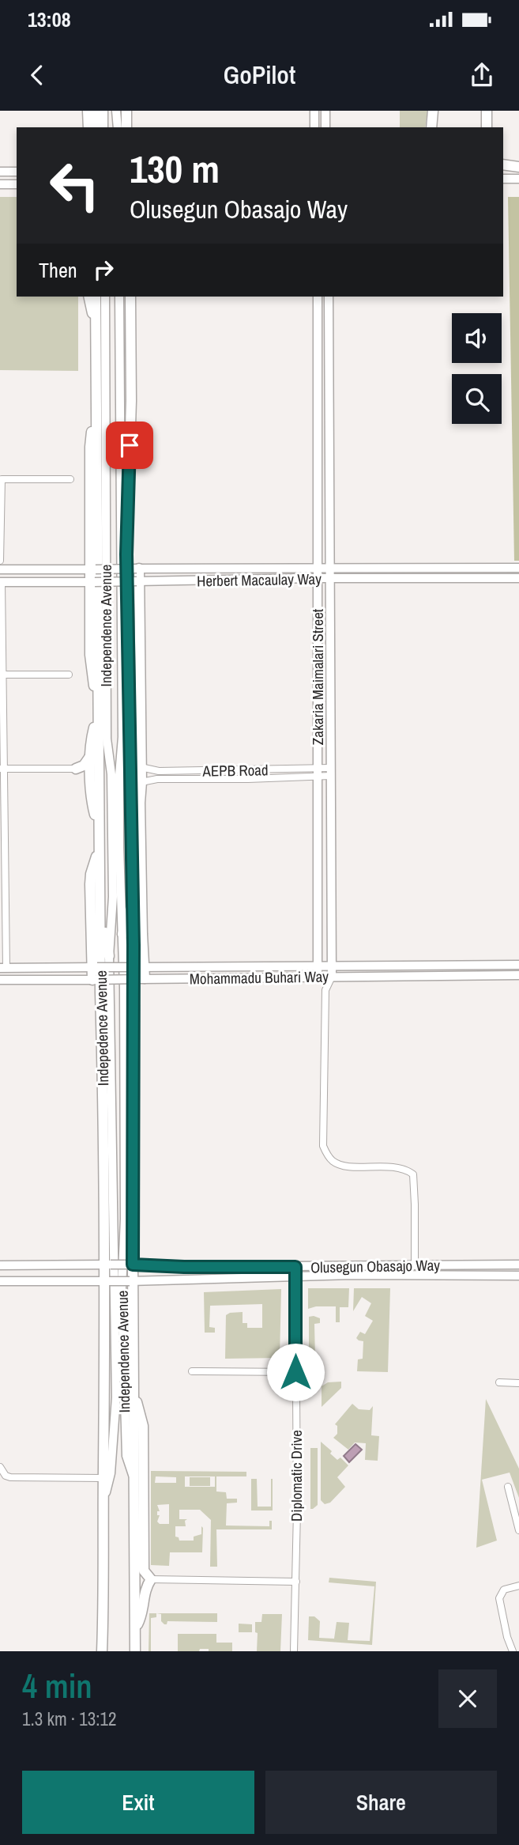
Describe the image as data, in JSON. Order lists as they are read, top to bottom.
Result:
{
  "streets": {
    "main road": [
      "Herbert Macaulay Way",
      "Independence Avenue",
      "Zakaria Maimalari Street",
      "Mohammadu Buhari Way",
      "Indepedence Avenue",
      "Olusegun Obasajo Way"
    ],
    "street": ["AEPB Road", "Diplomatic Drive"]
  },
  "crossings": [
    ["Herbert Macaulay Way", "Zakaria Maimalari Street"],
    ["Independence Avenue", "Indepedence Avenue"],
    ["Independence Avenue", "Olusegun Obasajo Way"],
    ["Zakaria Maimalari Street", "AEPB Road"],
    ["Zakaria Maimalari Street", "Mohammadu Buhari Way"],
    ["Zakaria Maimalari Street", "Olusegun Obasajo Way"],
    ["Olusegun Obasajo Way", "Diplomatic Drive"]
  ],
  "page": {
    "status": "13:08",
    "header": "GoPilot",
    "turn": ["130 m", "Olusegun Obasajo Way"],
    "then": "Then",
    "heading": ["4 min", "1.3 km · 13:12"],
    "buttons": ["Exit", "Share"]
  }
}
